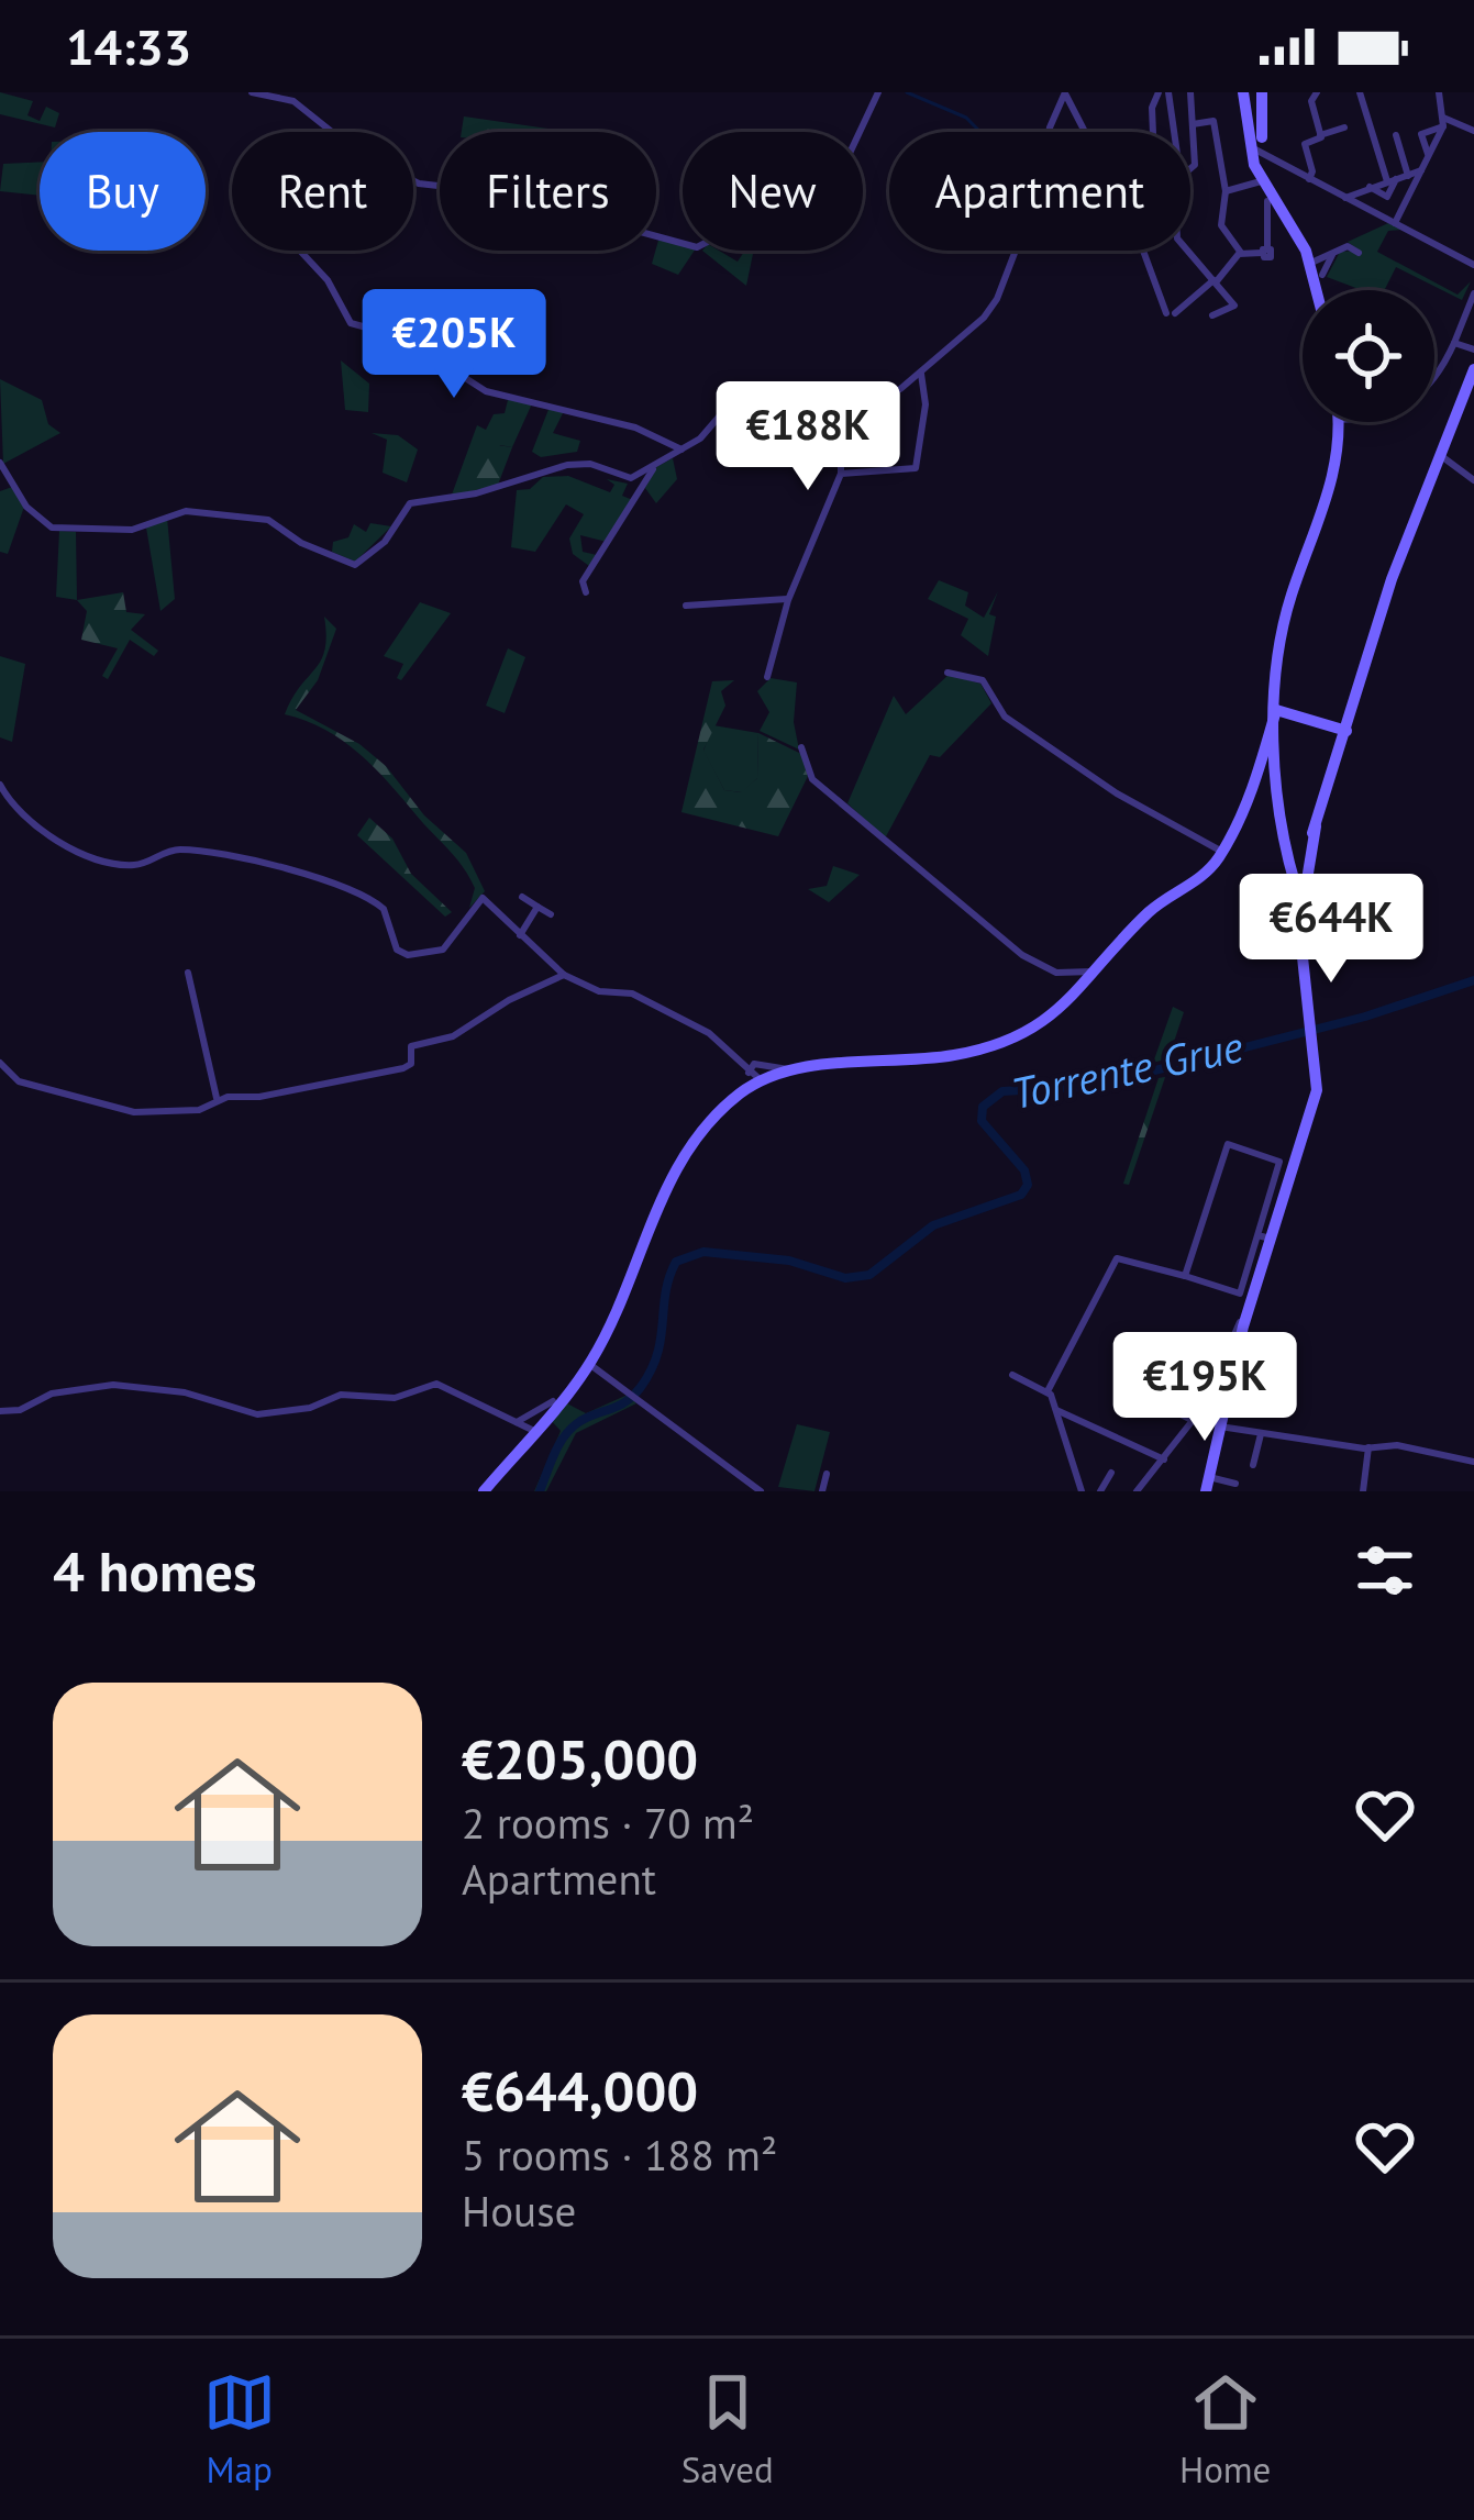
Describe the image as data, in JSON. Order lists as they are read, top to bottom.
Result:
{
  "water": ["Torrente Grue"],
  "page": {
    "status": "14:33",
    "chip": [
      "Buy",
      "Rent",
      "Filters",
      "New",
      "Apartment"
    ],
    "price": [
      "€205K",
      "€188K",
      "€644K",
      "€195K"
    ],
    "heading": "4 homes",
    "list": [
      {
        "name": "€205,000",
        "note": "2 rooms · 70 m² · Apartment"
      },
      {
        "name": "€644,000",
        "note": "5 rooms · 188 m² · House"
      }
    ],
    "tabs": ["Map", "Saved", "Home"]
  }
}
